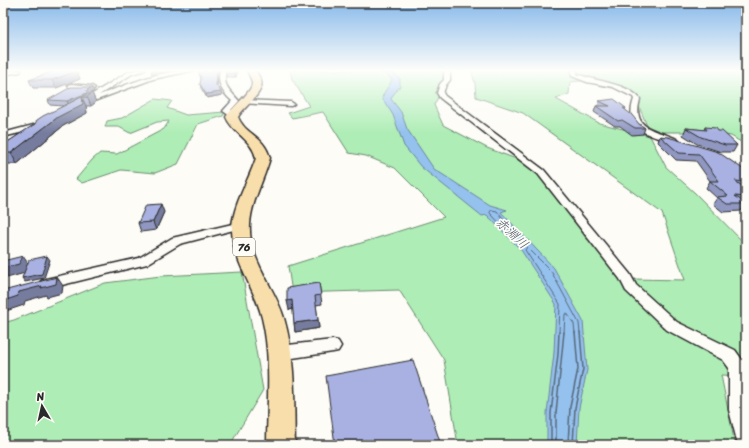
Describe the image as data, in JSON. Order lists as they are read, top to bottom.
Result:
{
  "streets": {
    "main road": ["76"]
  },
  "water": ["赤淵川"],
  "north": "top"
}
